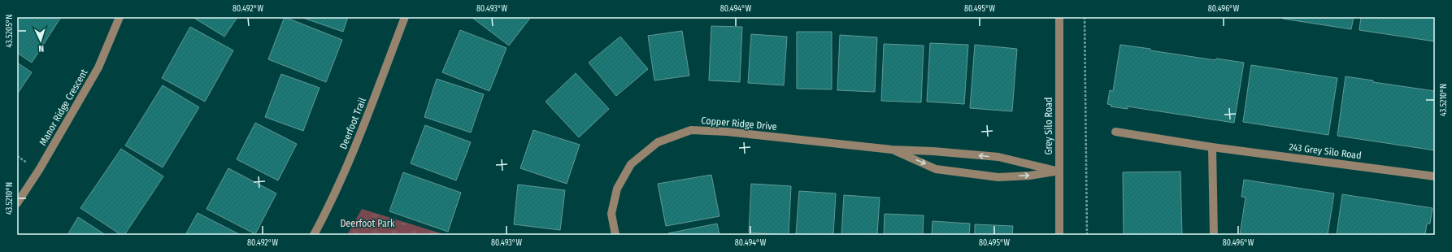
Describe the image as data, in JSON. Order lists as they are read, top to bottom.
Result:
{
  "streets": {
    "street": [
      "Manor Ridge Crescent",
      "Deerfoot Trail",
      "Copper Ridge Drive",
      "Grey Silo Road",
      "243 Grey Silo Road"
    ]
  },
  "crossings": [
    ["Copper Ridge Drive", "Grey Silo Road"]
  ],
  "parks": ["Deerfoot Park"],
  "north": "bottom",
  "coordinates": [
    "80.492°W",
    "80.493°W",
    "80.494°W",
    "80.495°W",
    "80.496°W",
    "43.5205°N",
    "43.5210°N"
  ]
}
